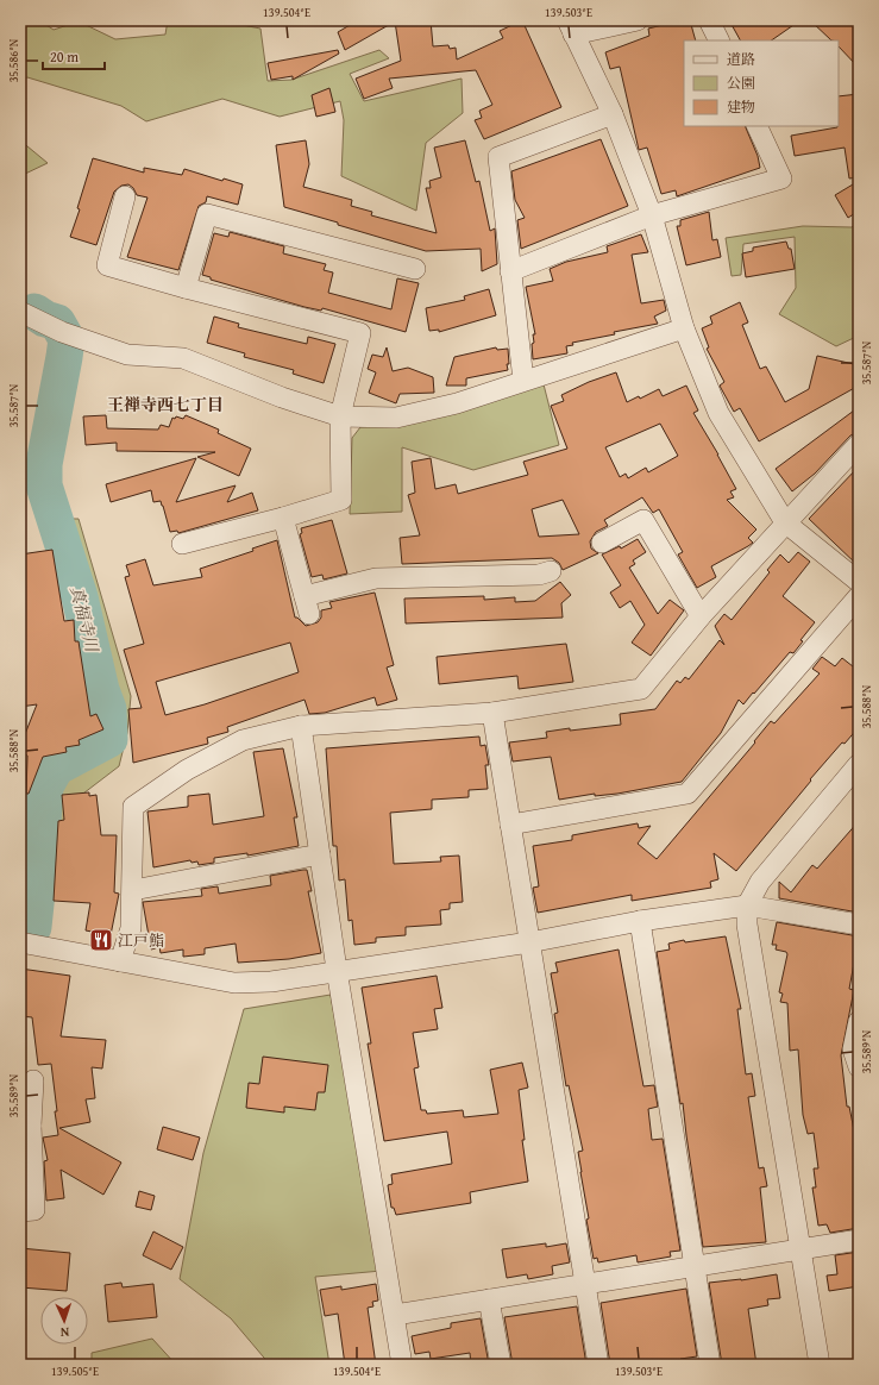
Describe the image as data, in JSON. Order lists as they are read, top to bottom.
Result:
{
  "districts": ["王禅寺西七丁目"],
  "water": ["真福寺川"],
  "places": {
    "restaurant": ["江戸鮨"]
  },
  "legend": ["道路", "公園", "建物"],
  "scale_bar": "20 m",
  "north": "bottom",
  "coordinates": [
    "139.504°E",
    "139.503°E",
    "35.586°N",
    "35.587°N",
    "35.588°N",
    "35.589°N",
    "139.505°E"
  ]
}
